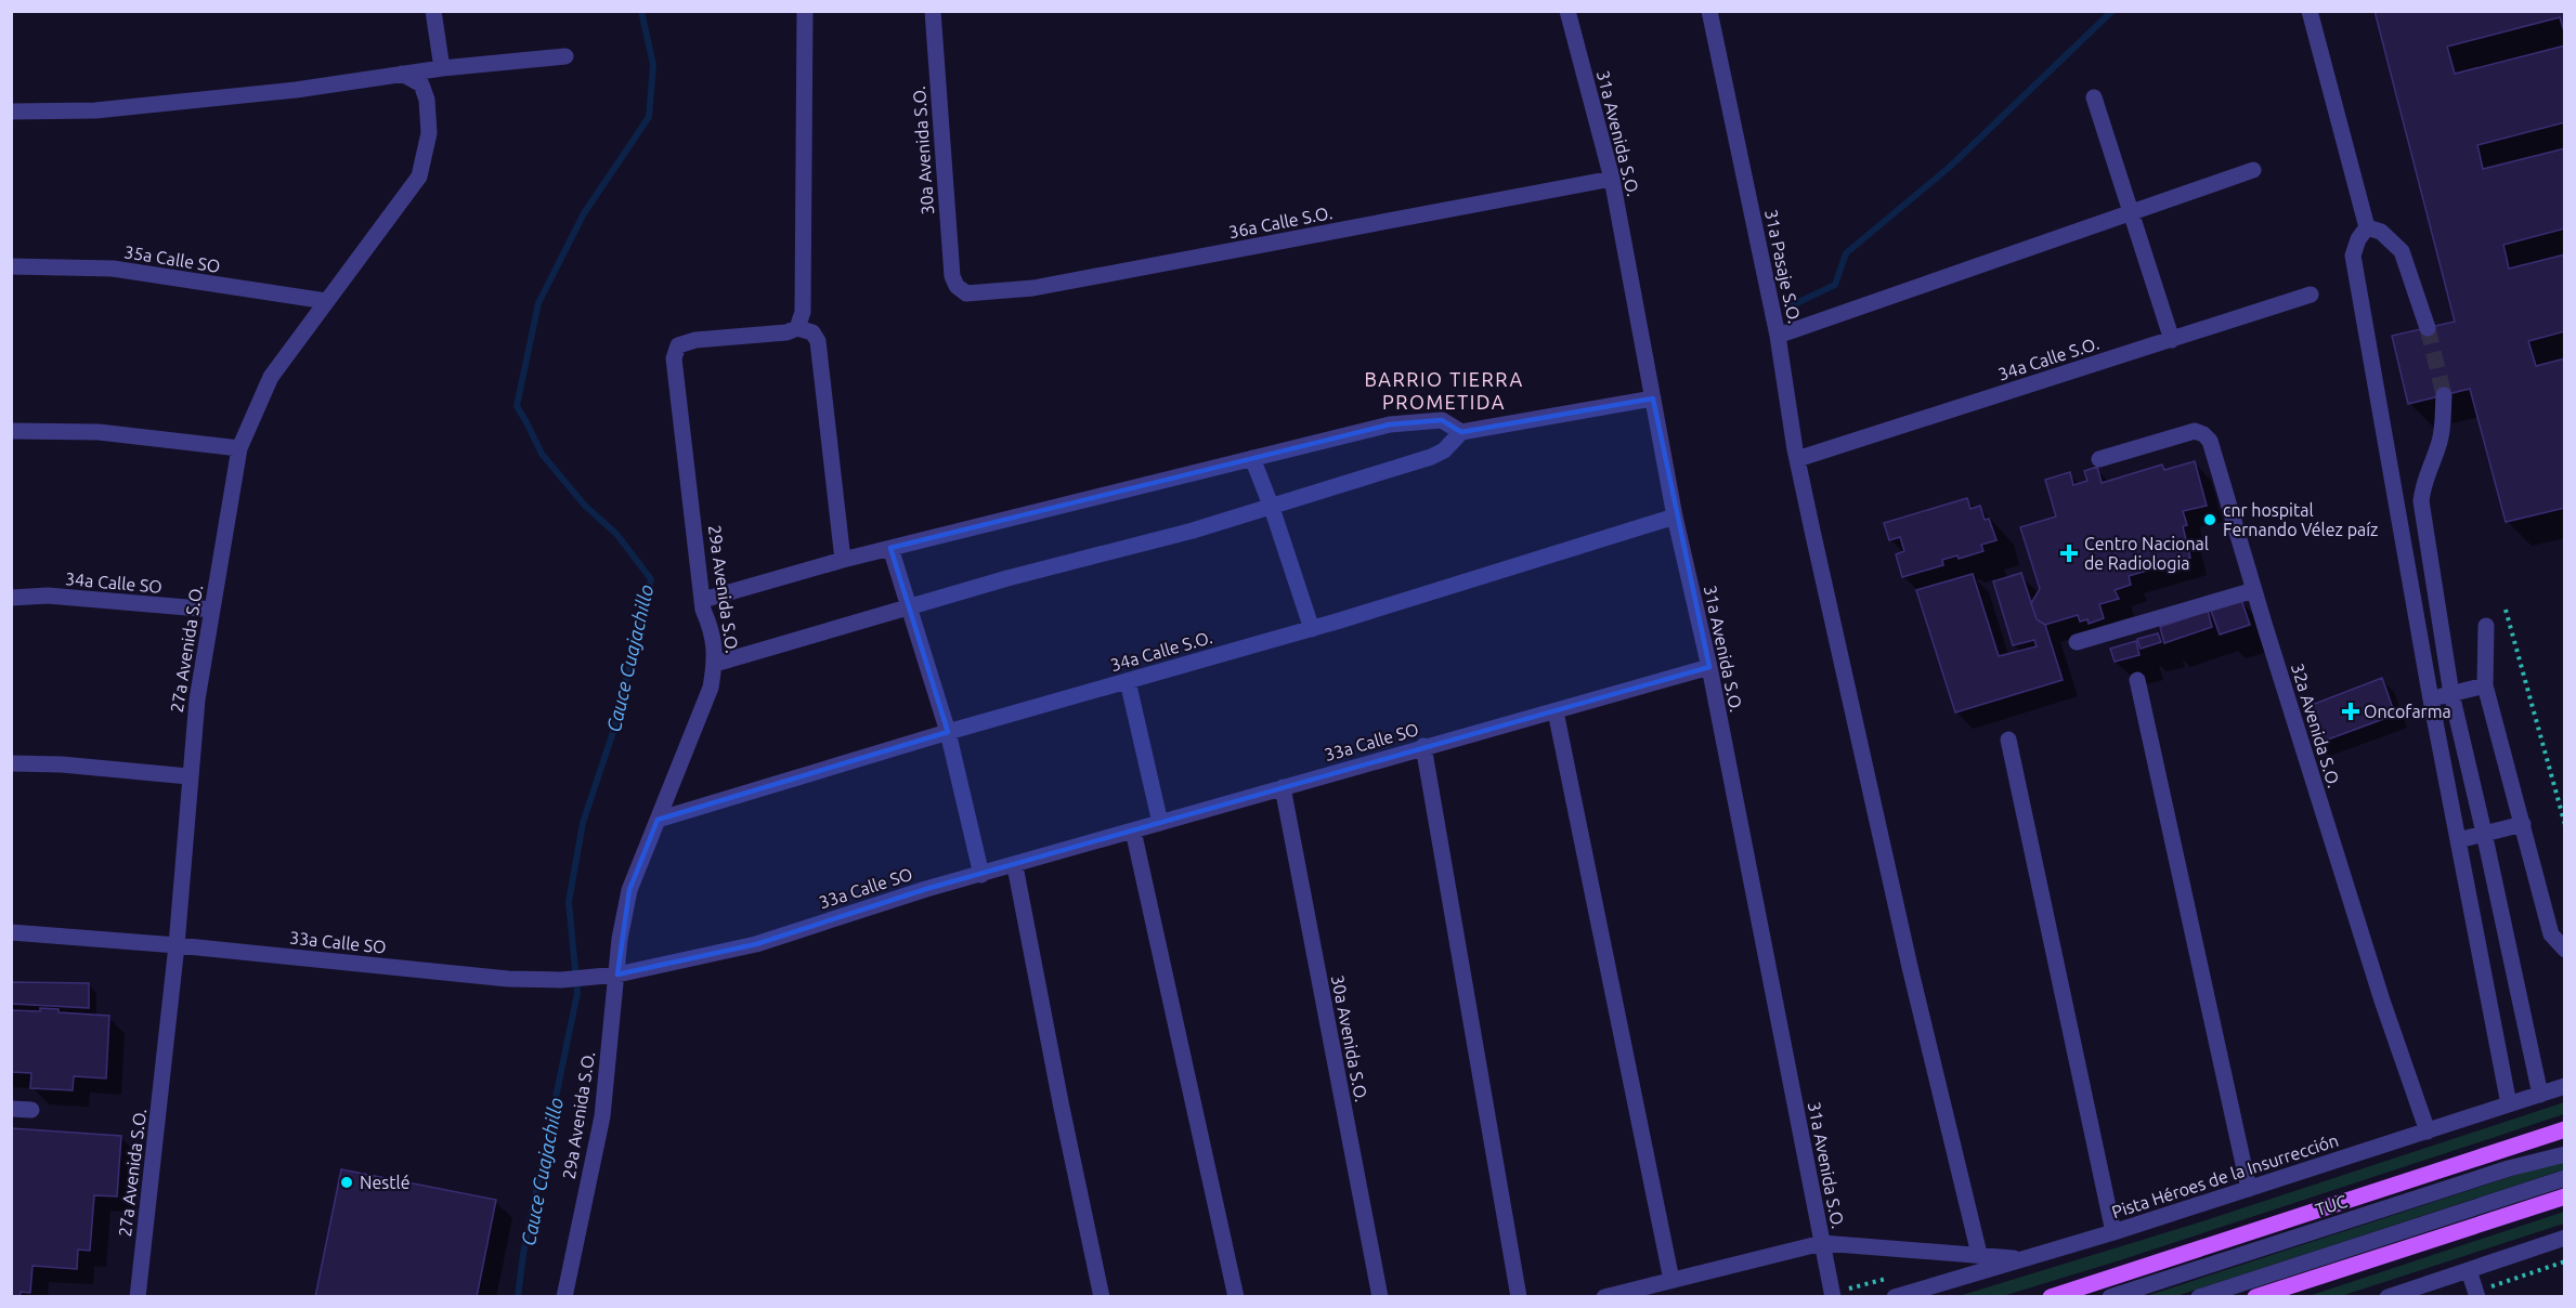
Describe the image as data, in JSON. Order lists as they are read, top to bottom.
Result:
{
  "streets": {
    "street": [
      "31a Avenida S.O.",
      "30a Avenida S.O.",
      "36a Calle S.O.",
      "35a Calle SO",
      "31a Pasaje S.O.",
      "34a Calle S.O.",
      "34a Calle SO",
      "29a Avenida S.O.",
      "27a Avenida S.O.",
      "32a Avenida S.O.",
      "33a Calle SO",
      "Pista Héroes de la Insurrección",
      "TUC"
    ]
  },
  "crossings": [
    ["31a Avenida S.O.", "36a Calle S.O."],
    ["31a Avenida S.O.", "34a Calle S.O."],
    ["31a Avenida S.O.", "33a Calle SO"],
    ["30a Avenida S.O.", "36a Calle S.O."],
    ["30a Avenida S.O.", "33a Calle SO"],
    ["35a Calle SO", "27a Avenida S.O."],
    ["31a Pasaje S.O.", "34a Calle S.O."],
    ["34a Calle S.O.", "29a Avenida S.O."],
    ["34a Calle SO", "27a Avenida S.O."],
    ["29a Avenida S.O.", "33a Calle SO"],
    ["27a Avenida S.O.", "33a Calle SO"],
    ["32a Avenida S.O.", "Pista Héroes de la Insurrección"]
  ],
  "districts": ["BARRIO TIERRA PROMETIDA"],
  "water": ["Cauce Cuajachillo"],
  "places": {
    "other": ["cnr hospital Fernando Vélez paíz", "Nestlé"],
    "health": ["Centro Nacional de Radiologia", "Oncofarma"]
  }
}
